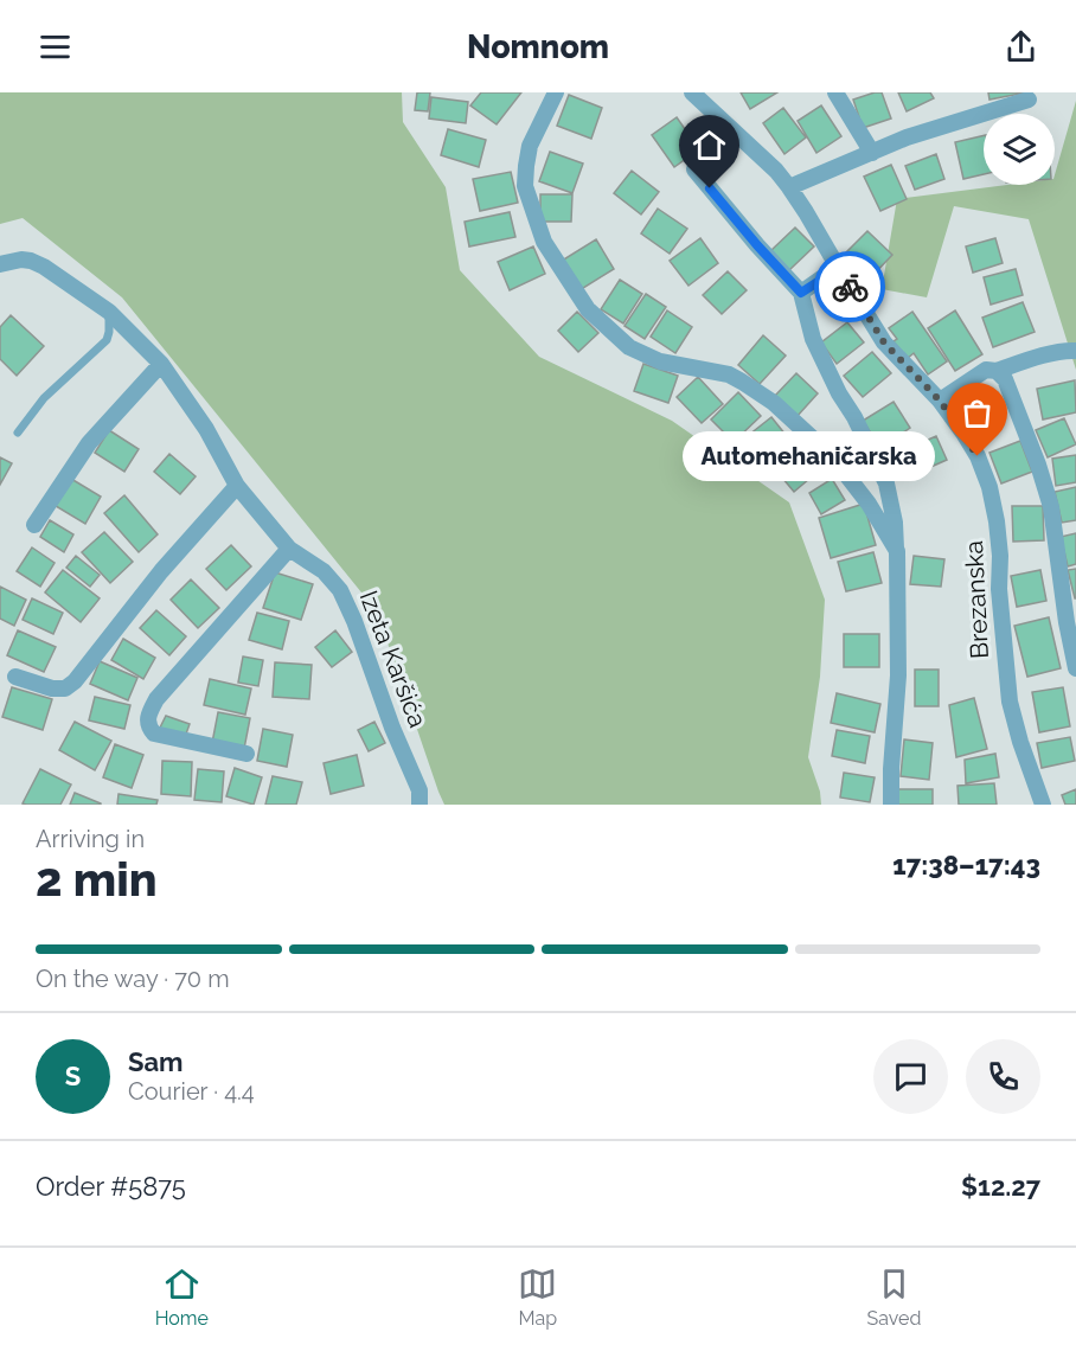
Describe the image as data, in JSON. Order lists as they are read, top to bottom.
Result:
{
  "streets": {
    "street": ["Brezanska", "Izeta Karšića"]
  },
  "places": ["Automehaničarska"],
  "page": {
    "header": "Nomnom",
    "bubble": "Automehaničarska",
    "heading": ["2 min", "Arriving in", "17:38–17:43"],
    "panel": [
      "Sam",
      "Courier · 4.4",
      "Order #5875",
      "$12.27"
    ],
    "bar": "On the way · 70 m",
    "round": "S",
    "tabs": ["Home", "Map", "Saved"]
  }
}
